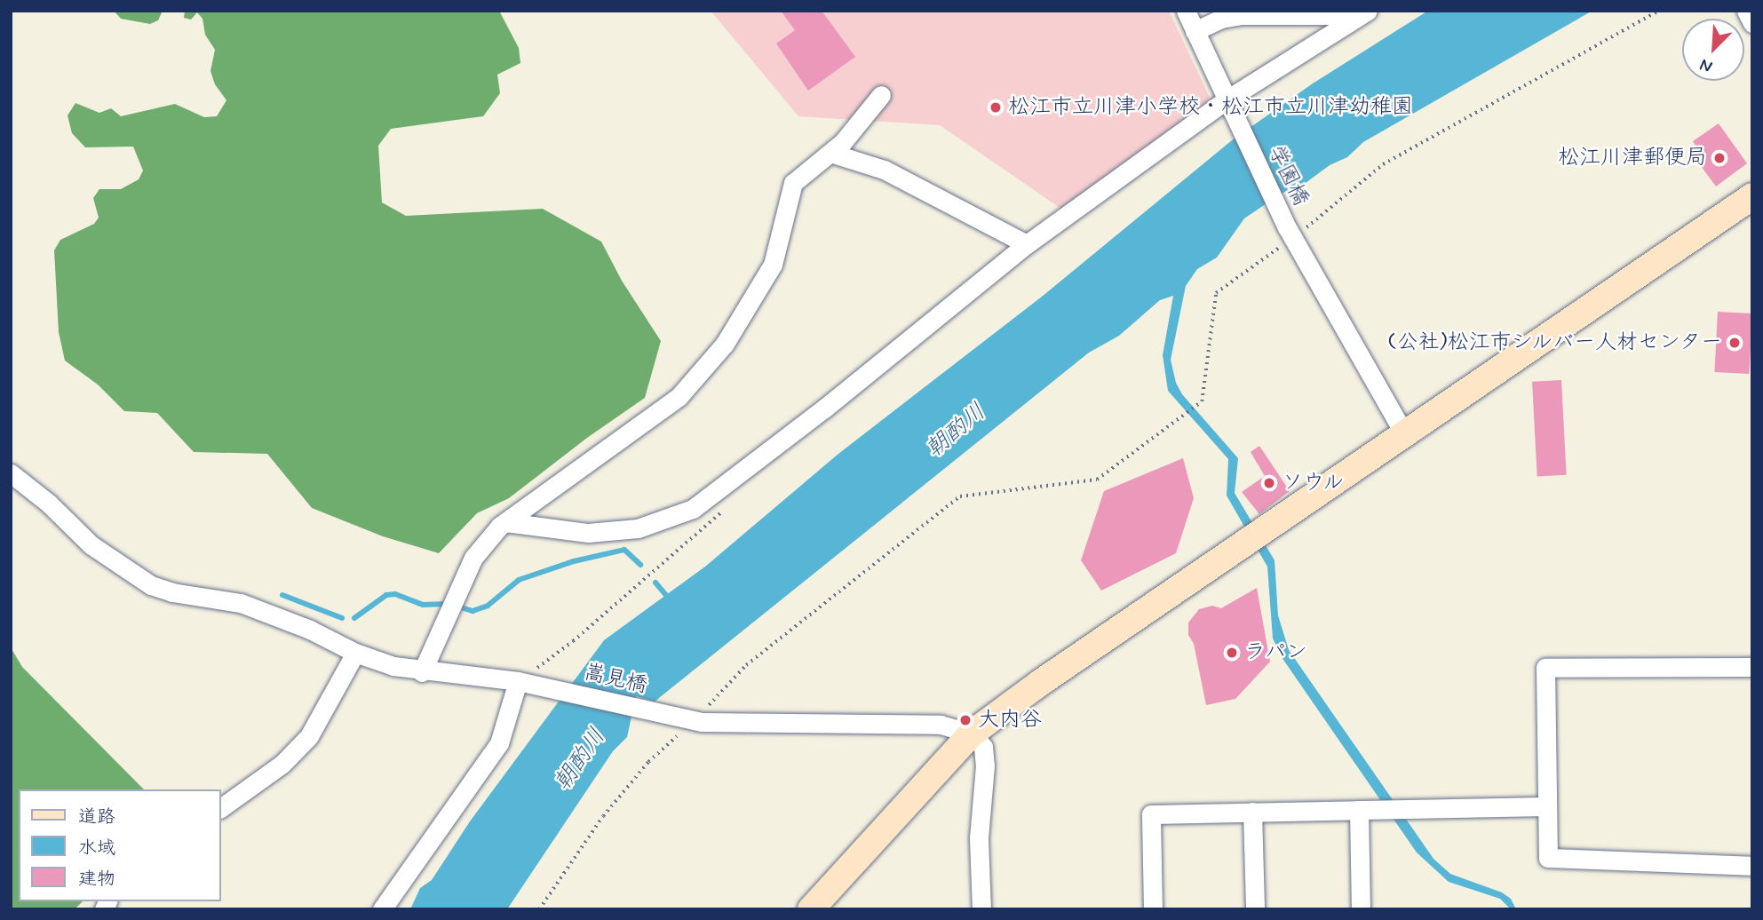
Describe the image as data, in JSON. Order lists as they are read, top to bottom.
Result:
{
  "streets": {
    "street": ["学園橋", "嵩見橋"]
  },
  "water": ["朝酌川"],
  "places": [
    "松江市立川津小学校・松江市立川津幼稚園",
    "松江川津郵便局",
    "(公社)松江市シルバー人材センター",
    "ソウル",
    "ラパン",
    "大内谷"
  ],
  "legend": ["道路", "水域", "建物"],
  "north": "bottom left"
}
